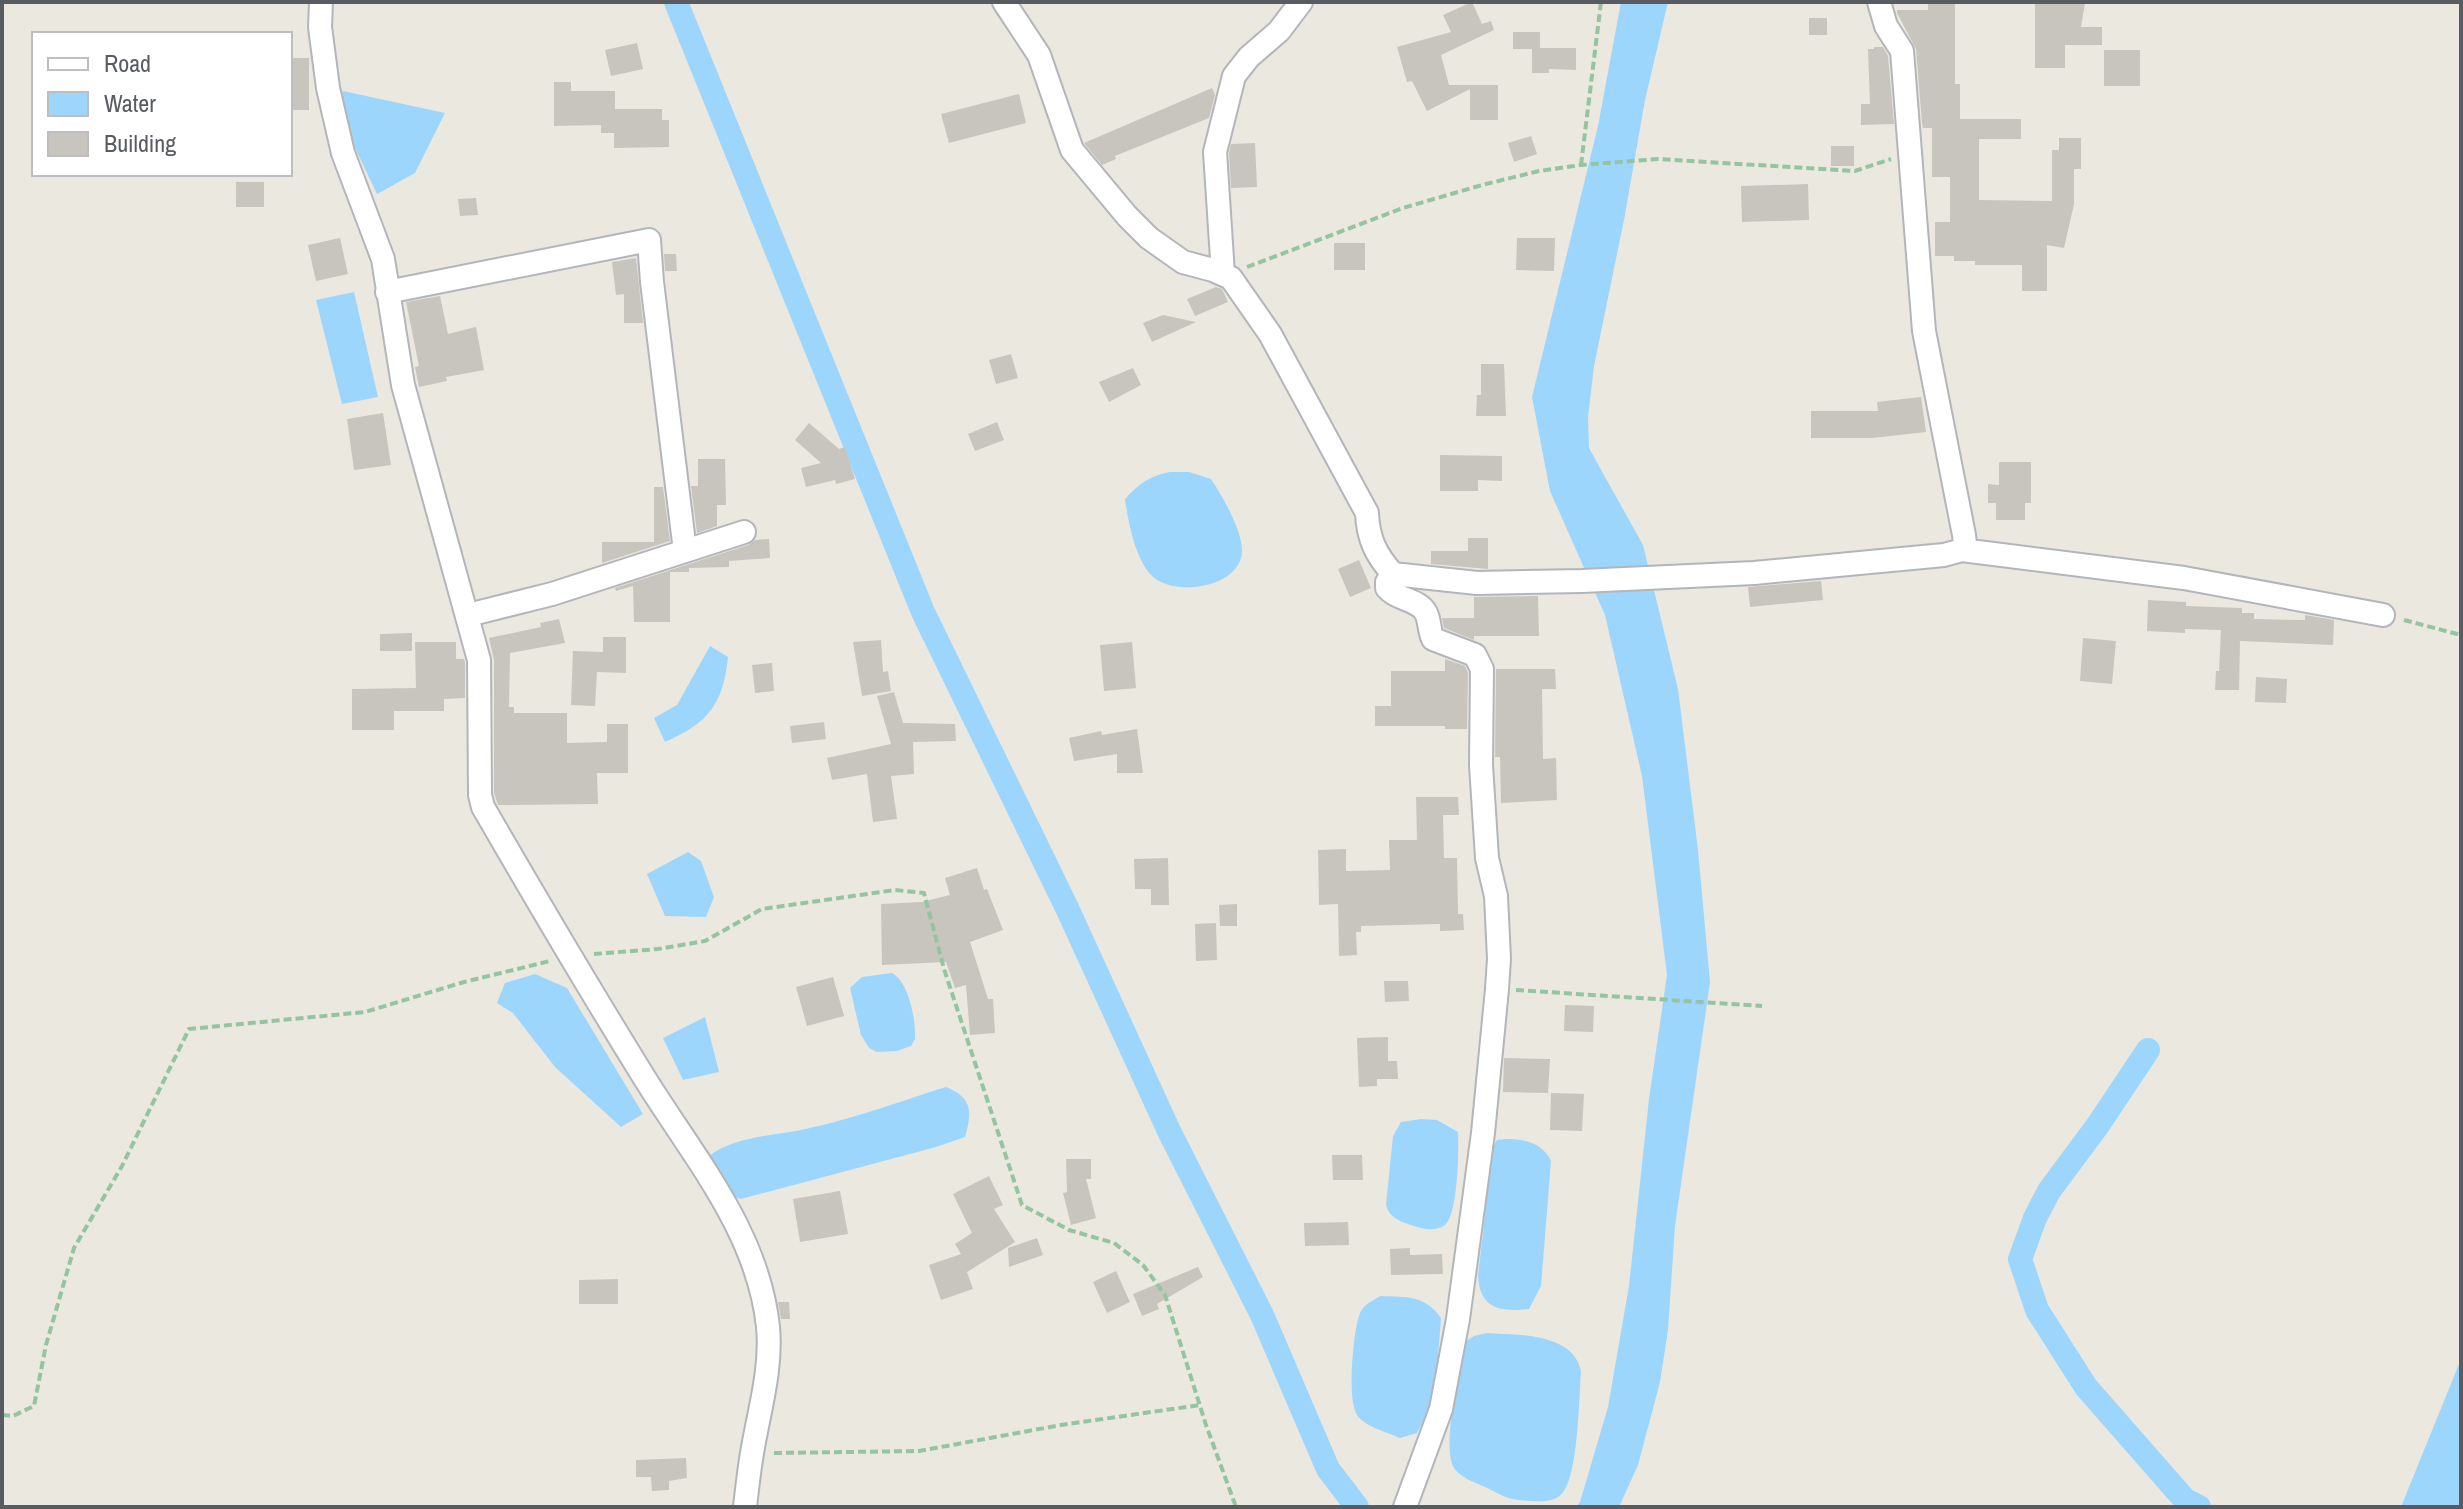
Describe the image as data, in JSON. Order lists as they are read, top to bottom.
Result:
{
  "legend": ["Road", "Water", "Building"]
}
